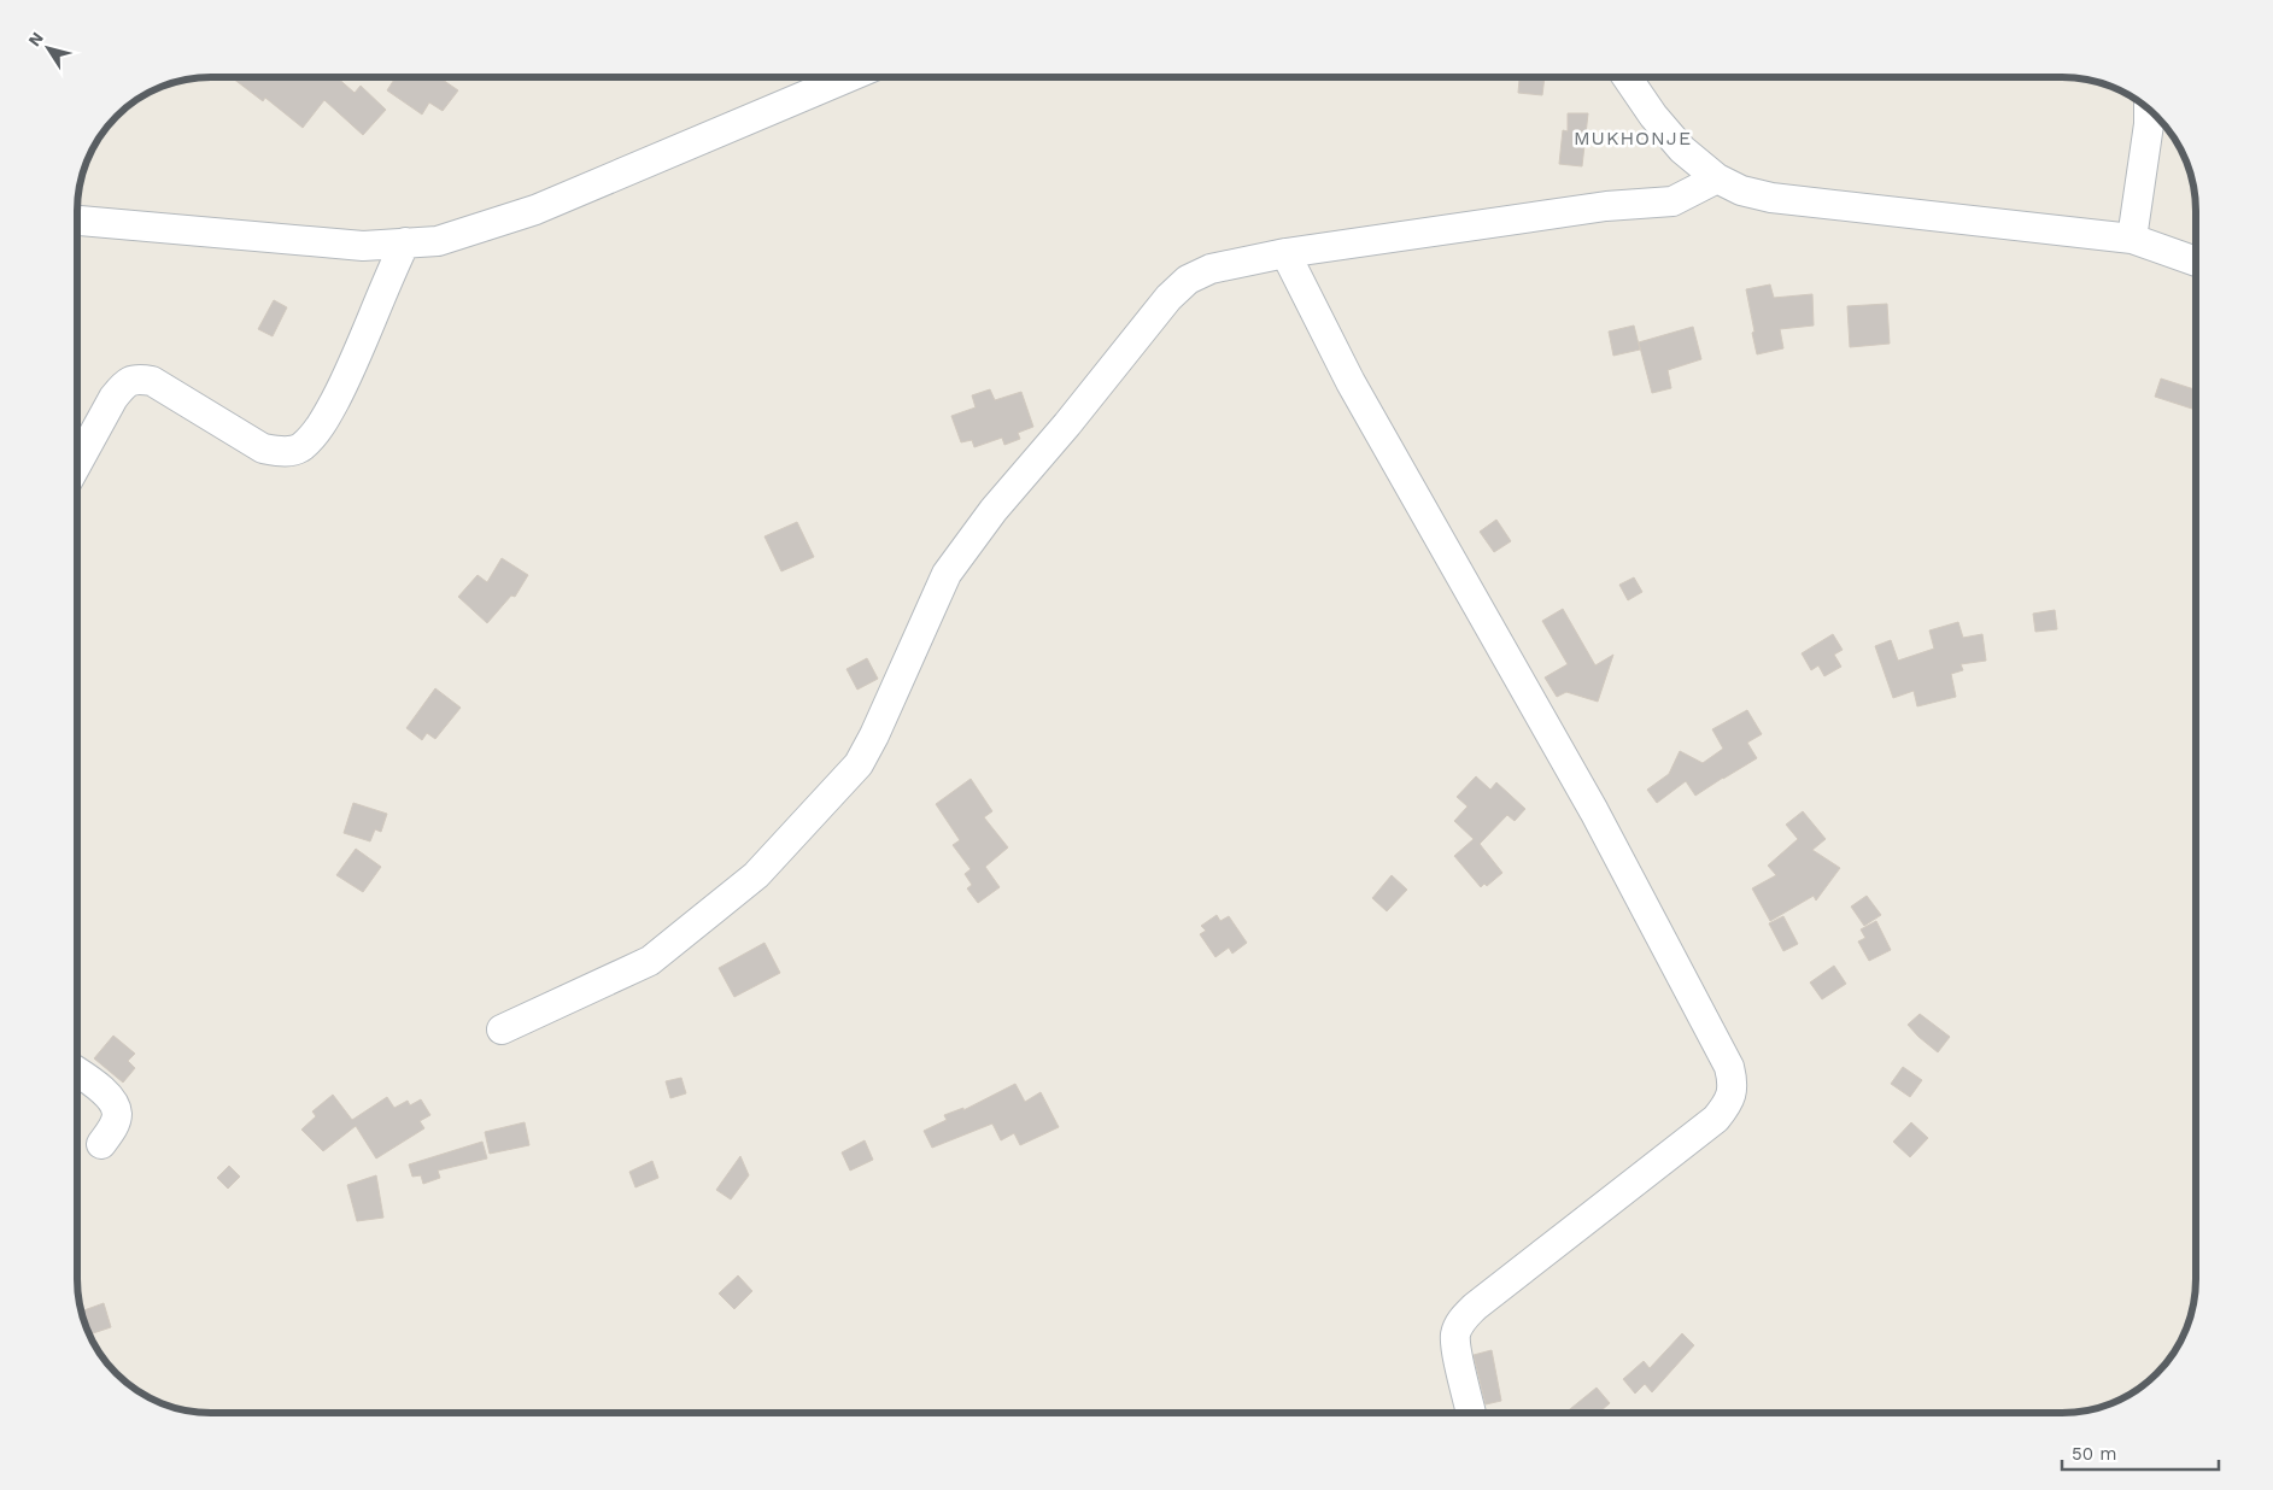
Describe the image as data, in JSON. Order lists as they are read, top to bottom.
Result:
{
  "districts": ["MUKHONJE"],
  "scale_bar": "50 m",
  "north": "top left"
}
